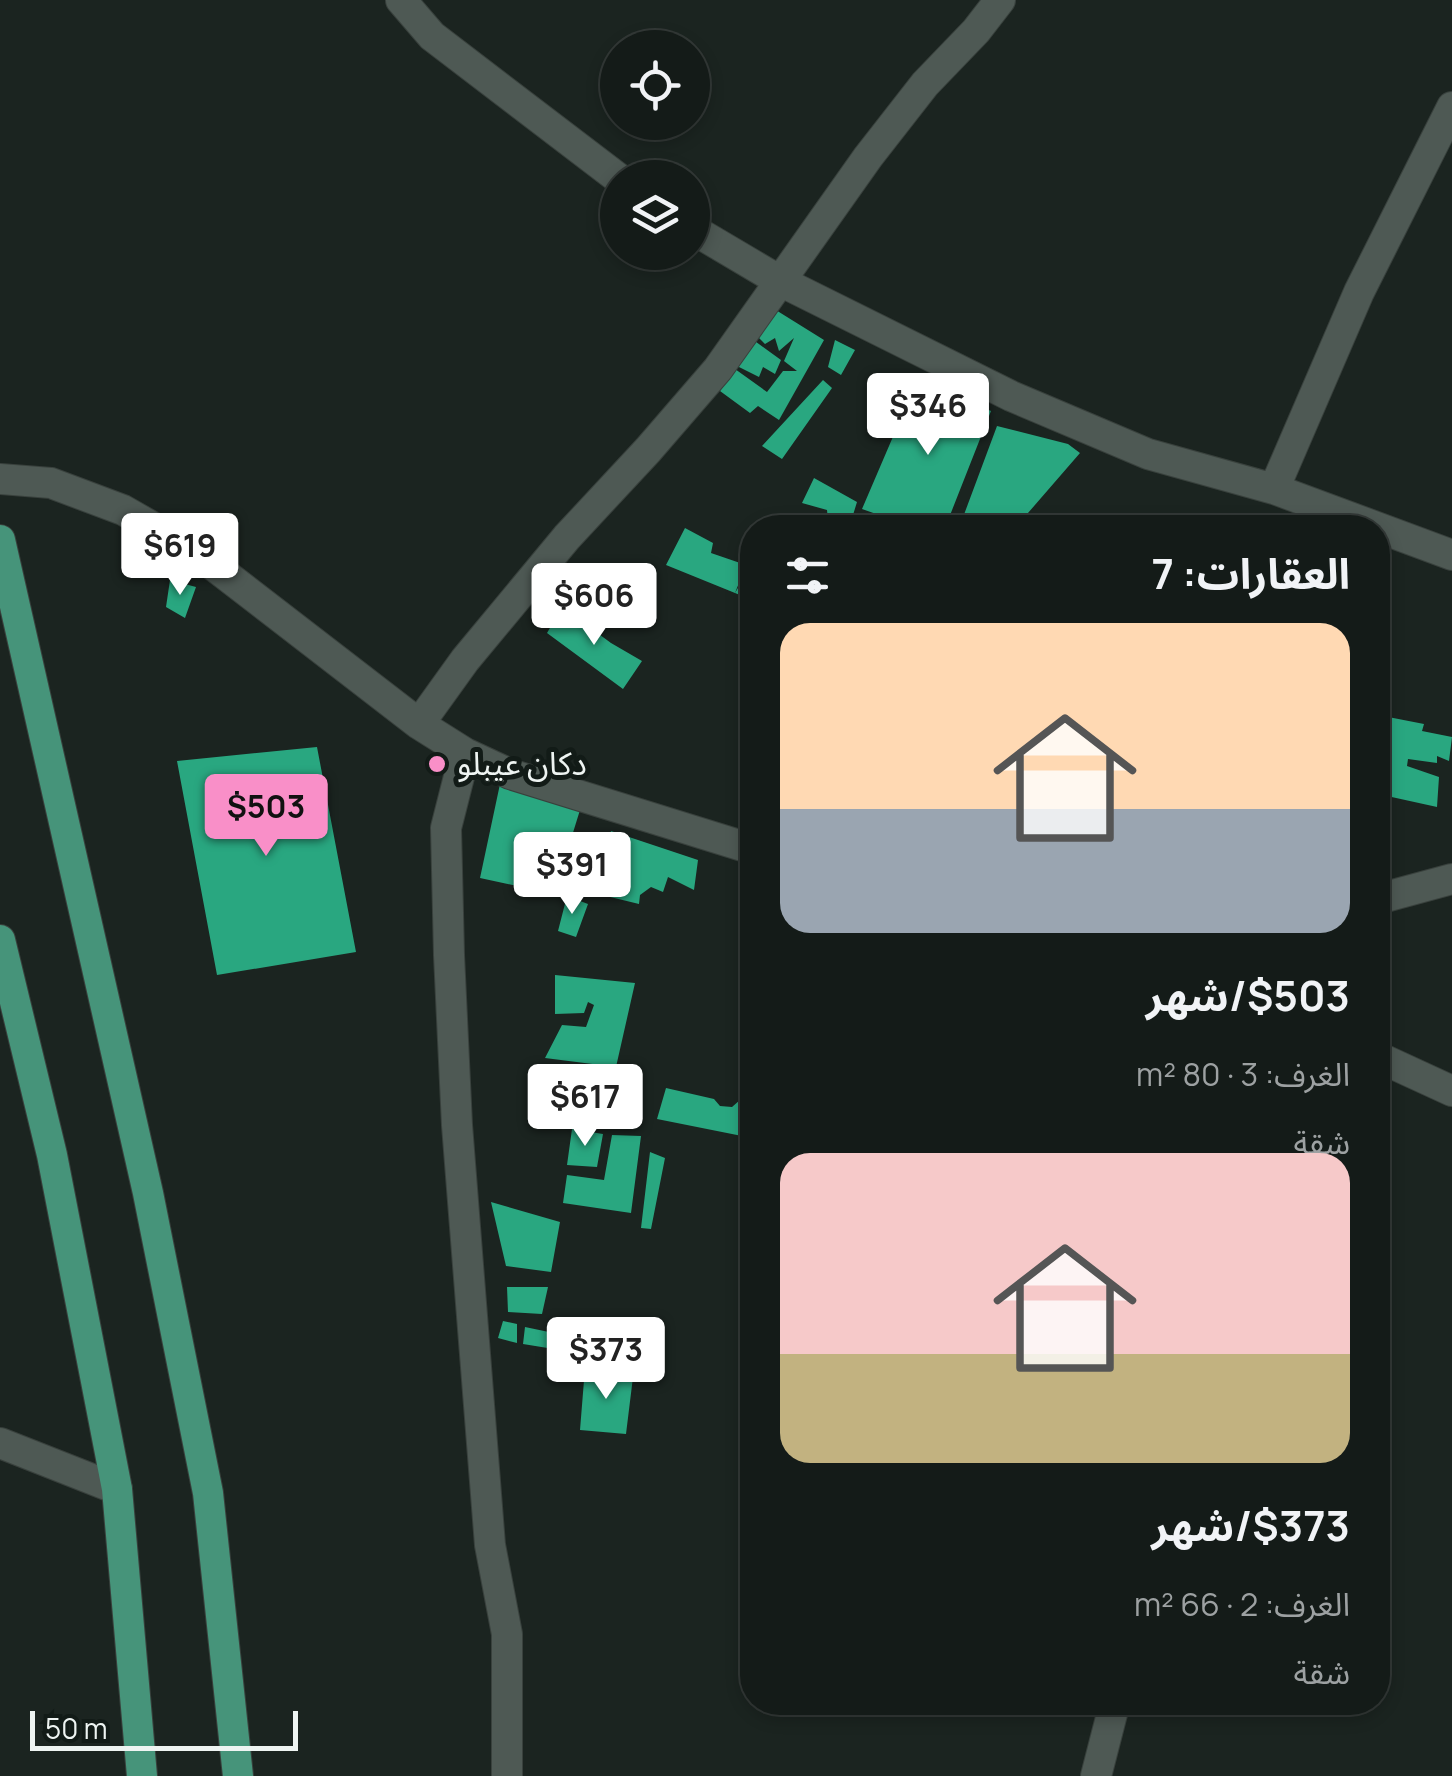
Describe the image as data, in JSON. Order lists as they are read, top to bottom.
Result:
{
  "places": ["دكان عيبلو"],
  "scale_bar": "50 m",
  "page": {
    "price": [
      "$346",
      "$619",
      "$606",
      "$503",
      "$391",
      "$617",
      "$373"
    ],
    "heading": "العقارات: 7",
    "list": [
      {
        "name": "$503/شهر",
        "note": "الغرف: 3 · 80 m² · شقة"
      },
      {
        "name": "$373/شهر",
        "note": "الغرف: 2 · 66 m² · شقة"
      }
    ],
    "scale": "50 m"
  }
}
